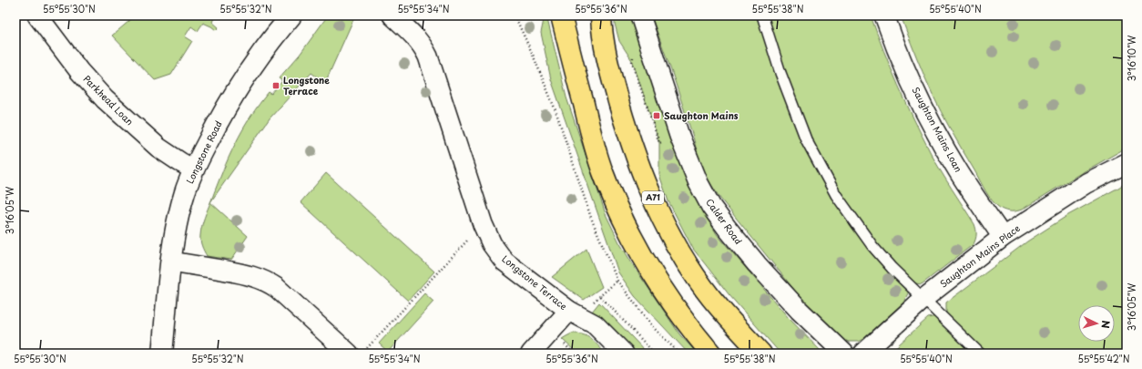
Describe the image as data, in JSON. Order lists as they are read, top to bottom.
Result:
{
  "streets": {
    "main road": ["A71"],
    "street": [
      "Parkhead Loan",
      "Saughton Mains Loan",
      "Longstone Road",
      "Calder Road",
      "Saughton Mains Place",
      "Longstone Terrace"
    ]
  },
  "crossings": [
    ["Parkhead Loan", "Longstone Road"],
    ["Saughton Mains Loan", "Saughton Mains Place"]
  ],
  "places": {
    "transit": ["Longstone Terrace", "Saughton Mains"]
  },
  "north": "right",
  "coordinates": [
    "55°55'30\"N",
    "55°55'32\"N",
    "55°55'34\"N",
    "55°55'36\"N",
    "55°55'38\"N",
    "55°55'40\"N",
    "3°16'10\"W",
    "3°16'05\"W",
    "55°55'42\"N"
  ]
}
